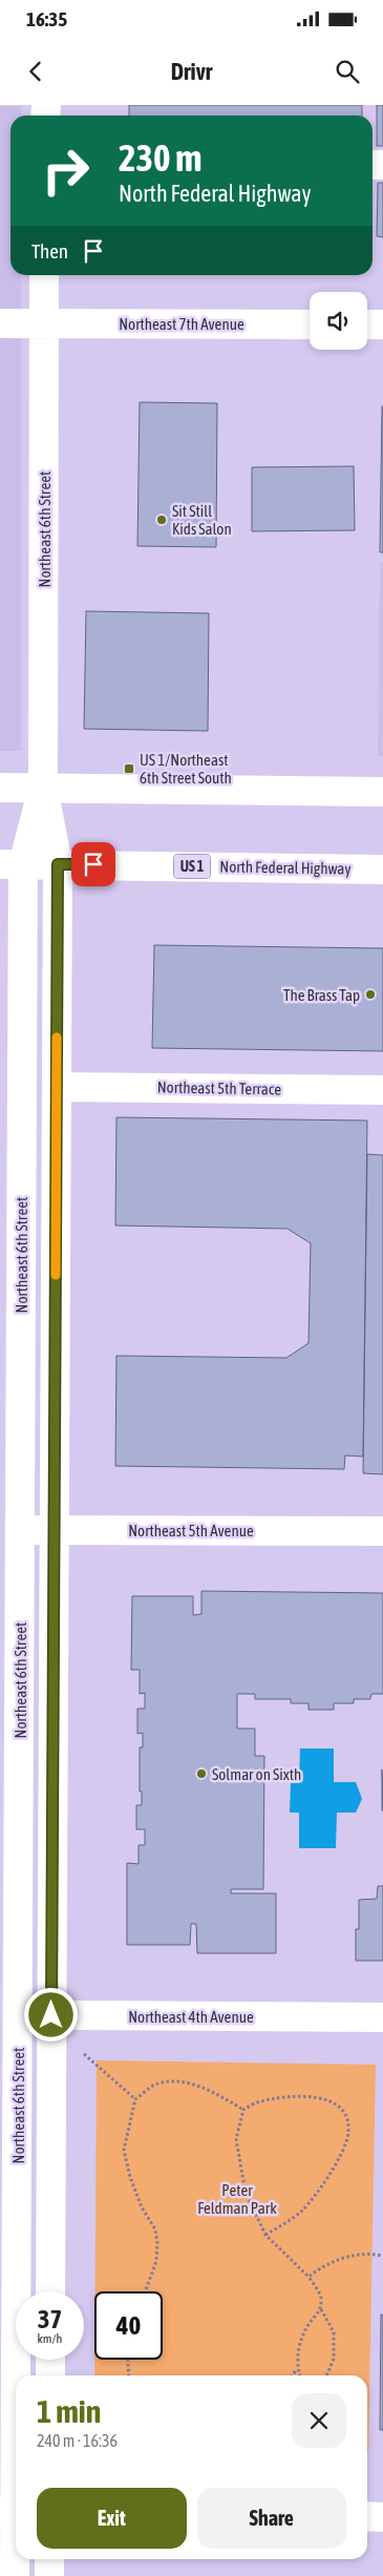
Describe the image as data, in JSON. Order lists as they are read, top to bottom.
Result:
{
  "streets": {
    "street": [
      "Northeast 7th Avenue",
      "Northeast 6th Street",
      "US 1",
      "North Federal Highway",
      "Northeast 5th Terrace",
      "Northeast 5th Avenue",
      "Northeast 4th Avenue"
    ]
  },
  "crossings": [
    ["Northeast 7th Avenue", "Northeast 6th Street"],
    ["Northeast 6th Street", "North Federal Highway"],
    ["Northeast 6th Street", "Northeast 5th Terrace"],
    ["Northeast 6th Street", "Northeast 5th Avenue"],
    ["Northeast 6th Street", "Northeast 4th Avenue"]
  ],
  "parks": ["Peter Feldman Park"],
  "places": {
    "other": ["Sit Still Kids Salon", "The Brass Tap", "Solmar on Sixth"],
    "transit": ["US 1/Northeast 6th Street South"]
  },
  "page": {
    "status": "16:35",
    "header": "Drivr",
    "turn": ["230 m", "North Federal Highway"],
    "then": "Then",
    "speed": "37 km/h",
    "limit": "40",
    "heading": ["1 min", "240 m · 16:36"],
    "buttons": ["Exit", "Share"]
  }
}
